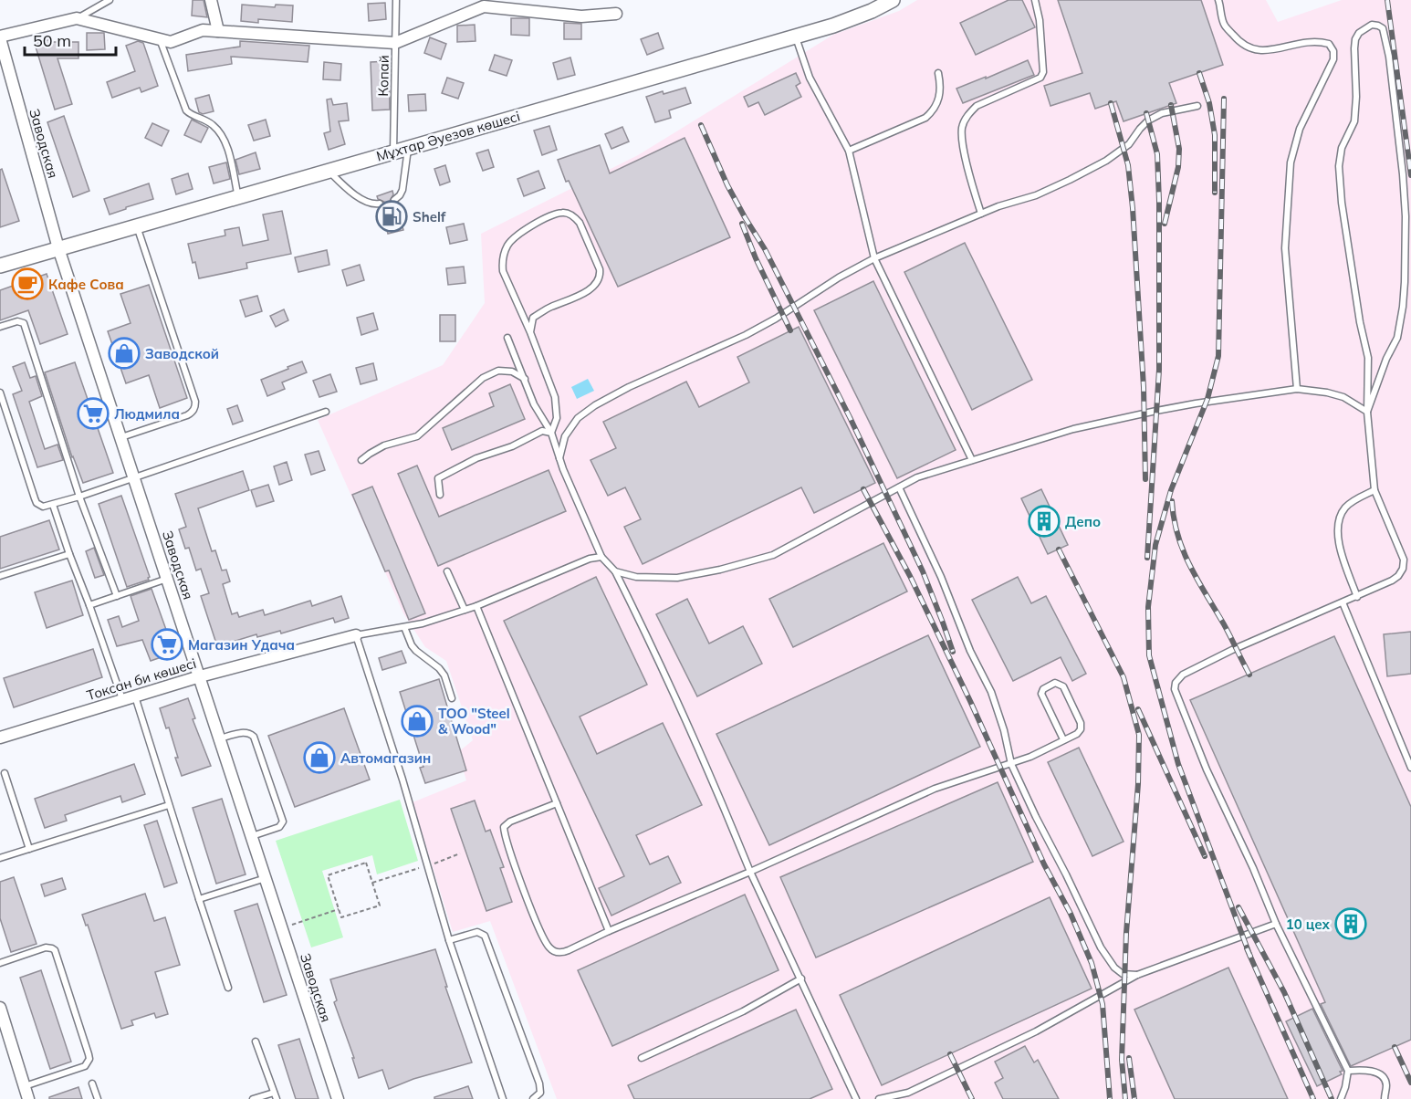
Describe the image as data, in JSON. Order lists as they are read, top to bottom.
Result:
{
  "streets": {
    "street": ["Мұхтар Әуезов көшесі", "Заводская", "Токсан би көшесі"],
    "lane": ["Копай"]
  },
  "crossings": [
    ["Копай", "Мұхтар Әуезов көшесі"],
    ["Мұхтар Әуезов көшесі", "Заводская"],
    ["Заводская", "Токсан би көшесі"]
  ],
  "places": {
    "fuel station": ["Shelf"],
    "cafe": ["Кафе Сова"],
    "shop": ["Заводской", "TOO \"Steel & Wood\"", "Автомагазин"],
    "supermarket": ["Людмила", "Магазин Удача"],
    "building": ["Депо", "10 цех"]
  },
  "scale_bar": "50 m"
}
